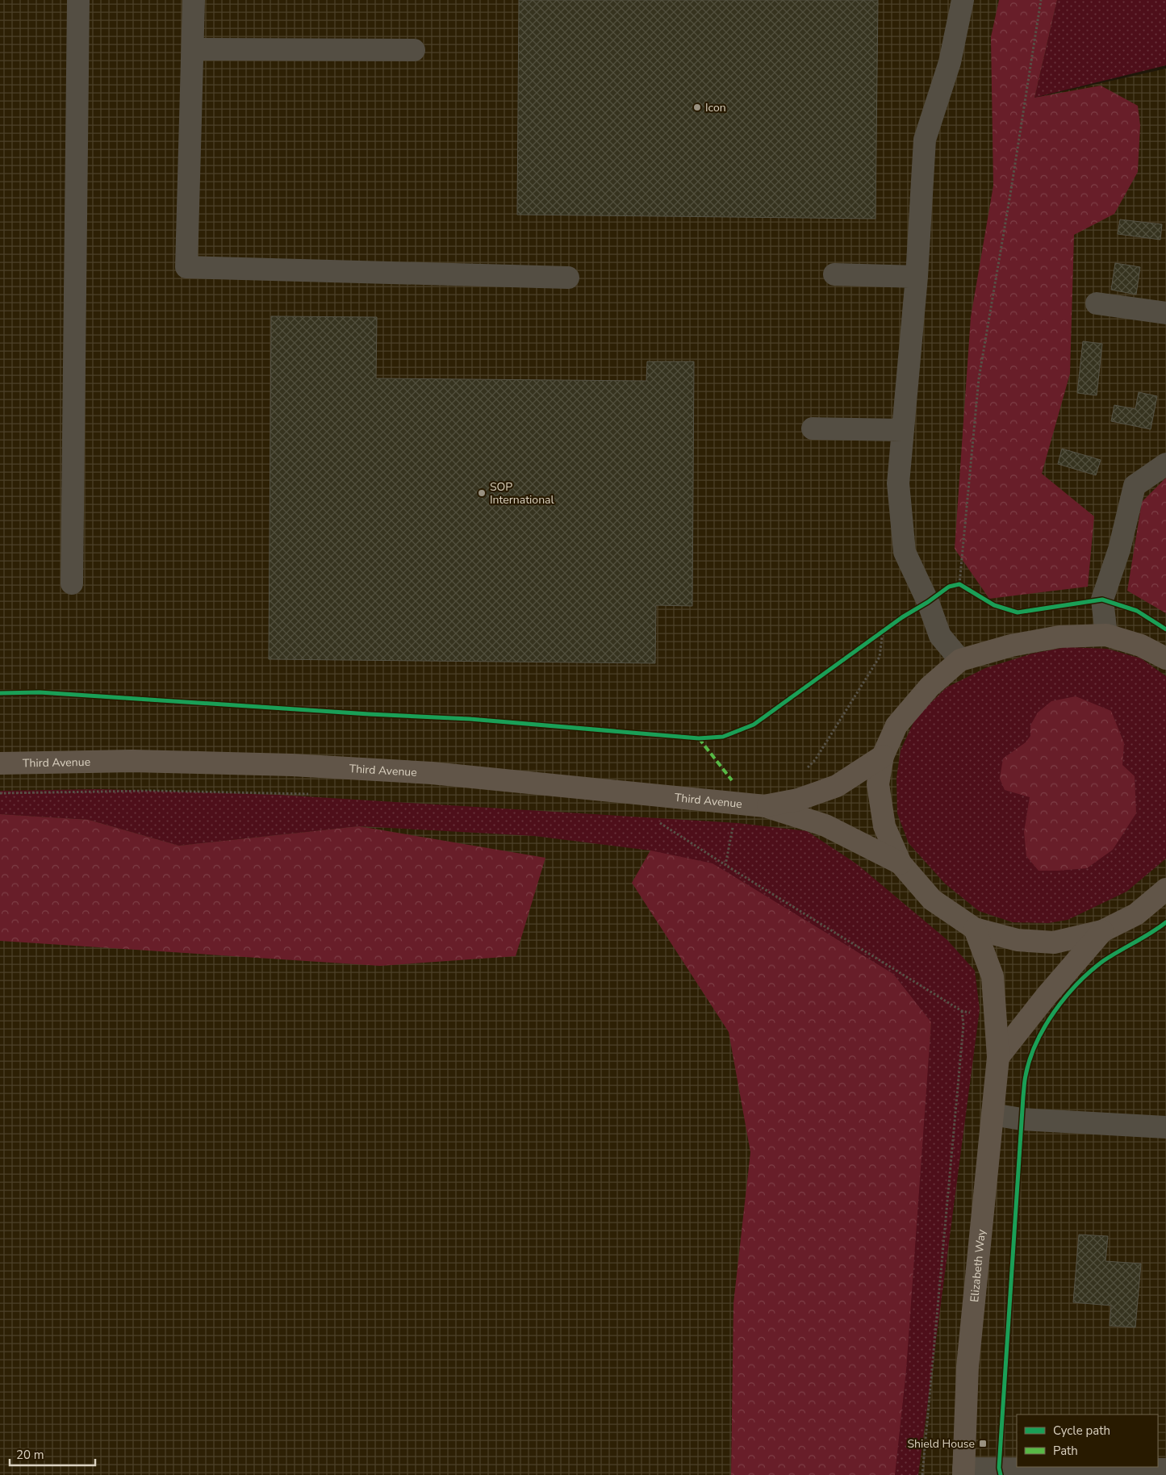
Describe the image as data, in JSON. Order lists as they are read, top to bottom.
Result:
{
  "streets": {
    "main road": ["Third Avenue", "Elizabeth Way"]
  },
  "places": {
    "other": ["Icon", "SOP International"],
    "transit": ["Shield House"]
  },
  "legend": ["Cycle path", "Path"],
  "scale_bar": "20 m"
}
